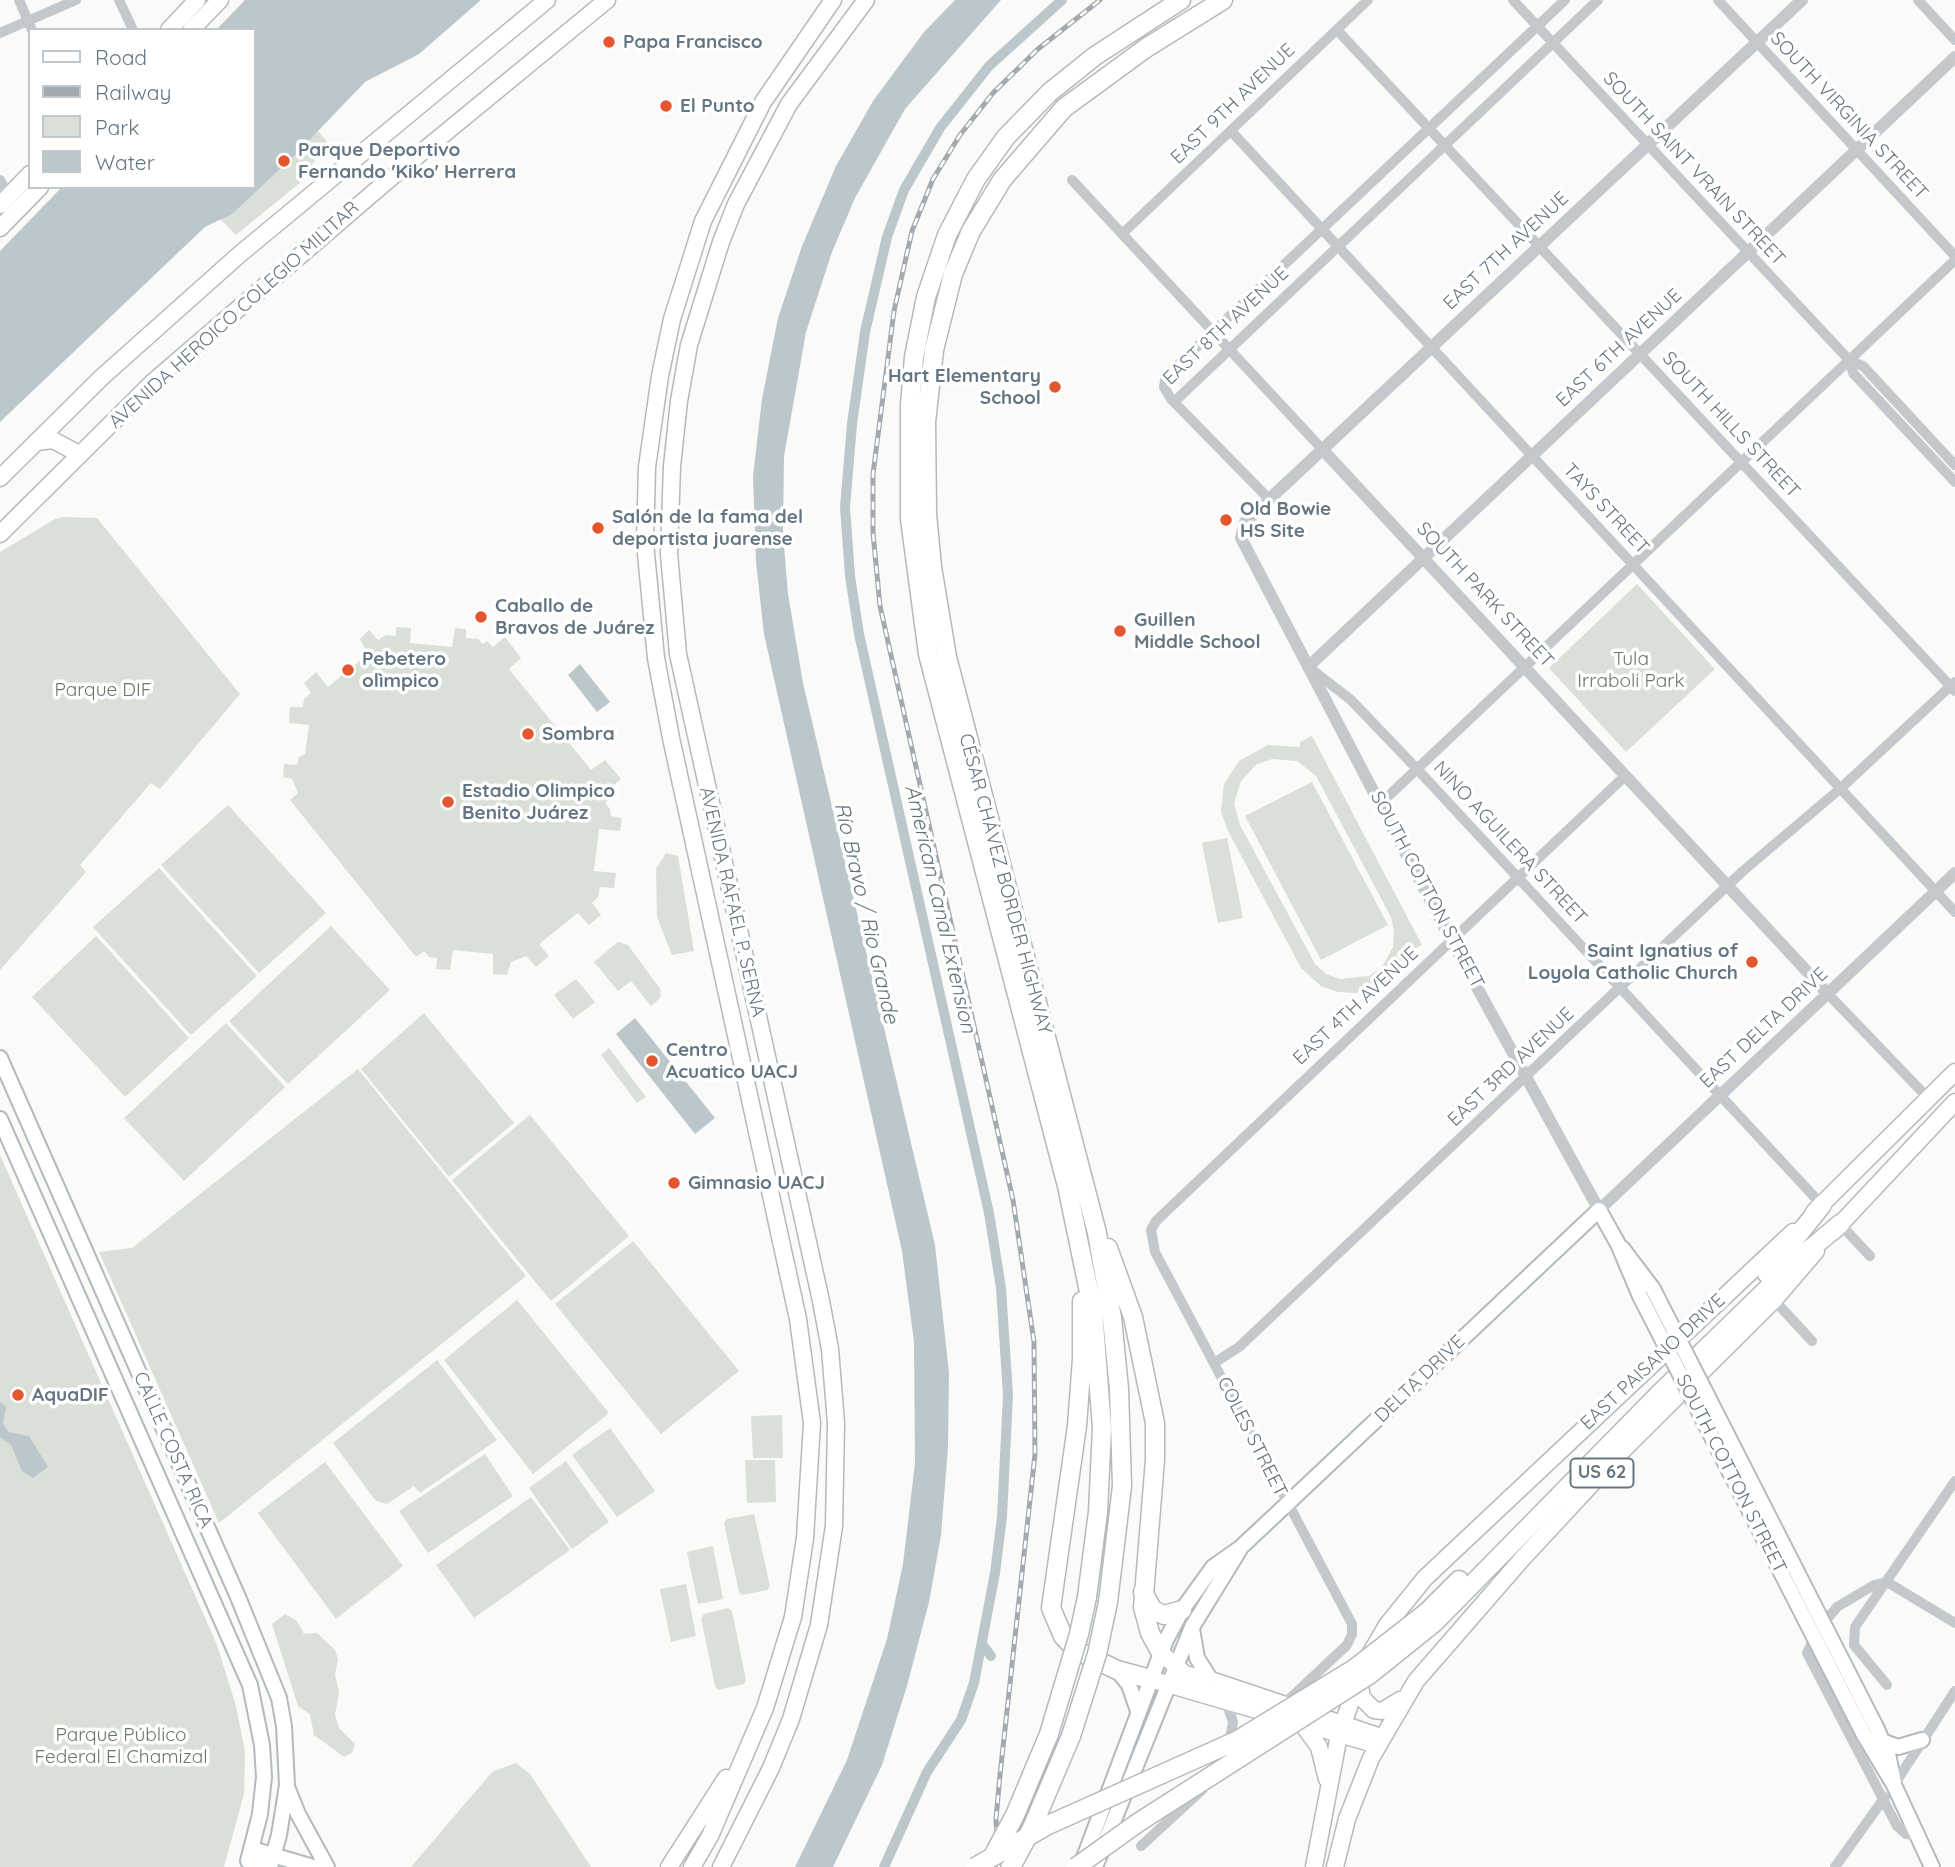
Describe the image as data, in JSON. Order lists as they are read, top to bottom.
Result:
{
  "streets": {
    "highway": ["CÉSAR CHÁVEZ BORDER HIGHWAY"],
    "main road": [
      "AVENIDA HEROICO COLEGIO MILITAR",
      "SOUTH COTTON STREET",
      "AVENIDA RAFAEL P. SERNA",
      "EAST PAISANO DRIVE",
      "DELTA DRIVE",
      "CALLE COSTA RICA",
      "US 62"
    ],
    "street": [
      "EAST 9TH AVENUE",
      "SOUTH VIRGINIA STREET",
      "SOUTH SAINT VRAIN STREET",
      "EAST 7TH AVENUE",
      "EAST 8TH AVENUE",
      "EAST 6TH AVENUE",
      "SOUTH HILLS STREET",
      "TAYS STREET",
      "SOUTH PARK STREET",
      "NINO AGUILERA STREET",
      "EAST 4TH AVENUE",
      "EAST DELTA DRIVE",
      "EAST 3RD AVENUE",
      "COLES STREET"
    ]
  },
  "crossings": [
    ["EAST 9TH AVENUE", "SOUTH HILLS STREET"],
    ["EAST 9TH AVENUE", "TAYS STREET"],
    ["EAST 9TH AVENUE", "SOUTH PARK STREET"],
    ["SOUTH VIRGINIA STREET", "EAST 7TH AVENUE"],
    ["SOUTH VIRGINIA STREET", "EAST 6TH AVENUE"],
    ["SOUTH SAINT VRAIN STREET", "EAST 7TH AVENUE"],
    ["SOUTH SAINT VRAIN STREET", "EAST 8TH AVENUE"],
    ["SOUTH SAINT VRAIN STREET", "EAST 6TH AVENUE"],
    ["EAST 7TH AVENUE", "SOUTH HILLS STREET"],
    ["EAST 7TH AVENUE", "TAYS STREET"],
    ["EAST 7TH AVENUE", "SOUTH PARK STREET"],
    ["EAST 7TH AVENUE", "SOUTH COTTON STREET"],
    ["EAST 8TH AVENUE", "SOUTH HILLS STREET"],
    ["EAST 8TH AVENUE", "TAYS STREET"],
    ["EAST 8TH AVENUE", "SOUTH PARK STREET"],
    ["EAST 6TH AVENUE", "SOUTH HILLS STREET"],
    ["EAST 6TH AVENUE", "TAYS STREET"],
    ["EAST 6TH AVENUE", "SOUTH PARK STREET"],
    ["EAST 6TH AVENUE", "NINO AGUILERA STREET"],
    ["EAST 6TH AVENUE", "SOUTH COTTON STREET"],
    ["SOUTH HILLS STREET", "EAST 3RD AVENUE"],
    ["TAYS STREET", "EAST DELTA DRIVE"],
    ["TAYS STREET", "EAST 3RD AVENUE"],
    ["SOUTH PARK STREET", "EAST 4TH AVENUE"],
    ["SOUTH PARK STREET", "EAST DELTA DRIVE"],
    ["SOUTH PARK STREET", "EAST 3RD AVENUE"],
    ["SOUTH PARK STREET", "EAST PAISANO DRIVE"],
    ["NINO AGUILERA STREET", "SOUTH COTTON STREET"],
    ["NINO AGUILERA STREET", "EAST 4TH AVENUE"],
    ["NINO AGUILERA STREET", "EAST DELTA DRIVE"],
    ["NINO AGUILERA STREET", "EAST 3RD AVENUE"],
    ["NINO AGUILERA STREET", "EAST PAISANO DRIVE"],
    ["SOUTH COTTON STREET", "EAST 4TH AVENUE"],
    ["SOUTH COTTON STREET", "EAST DELTA DRIVE"],
    ["SOUTH COTTON STREET", "EAST 3RD AVENUE"],
    ["SOUTH COTTON STREET", "DELTA DRIVE"],
    ["EAST 4TH AVENUE", "COLES STREET"],
    ["EAST DELTA DRIVE", "DELTA DRIVE"],
    ["EAST 3RD AVENUE", "COLES STREET"],
    ["DELTA DRIVE", "COLES STREET"]
  ],
  "water": ["American Canal Extension", "Río Bravo / Rio Grande"],
  "parks": ["Tula Irraboli Park", "Parque DIF", "Parque Público Federal El Chamizal"],
  "places": [
    "Papa Francisco",
    "El Punto",
    "Parque Deportivo Fernando 'Kiko' Herrera",
    "Hart Elementary School",
    "Old Bowie HS Site",
    "Salón de la fama del deportista juarense",
    "Caballo de Bravos de Juárez",
    "Guillen Middle School",
    "Pebetero olìmpico",
    "Sombra",
    "Estadio Olimpico Benito Juárez",
    "Saint Ignatius of Loyola Catholic Church",
    "Centro Acuatico UACJ",
    "Gimnasio UACJ",
    "AquaDIF"
  ],
  "legend": [
    "Road",
    "Railway",
    "Park",
    "Water"
  ]
}
